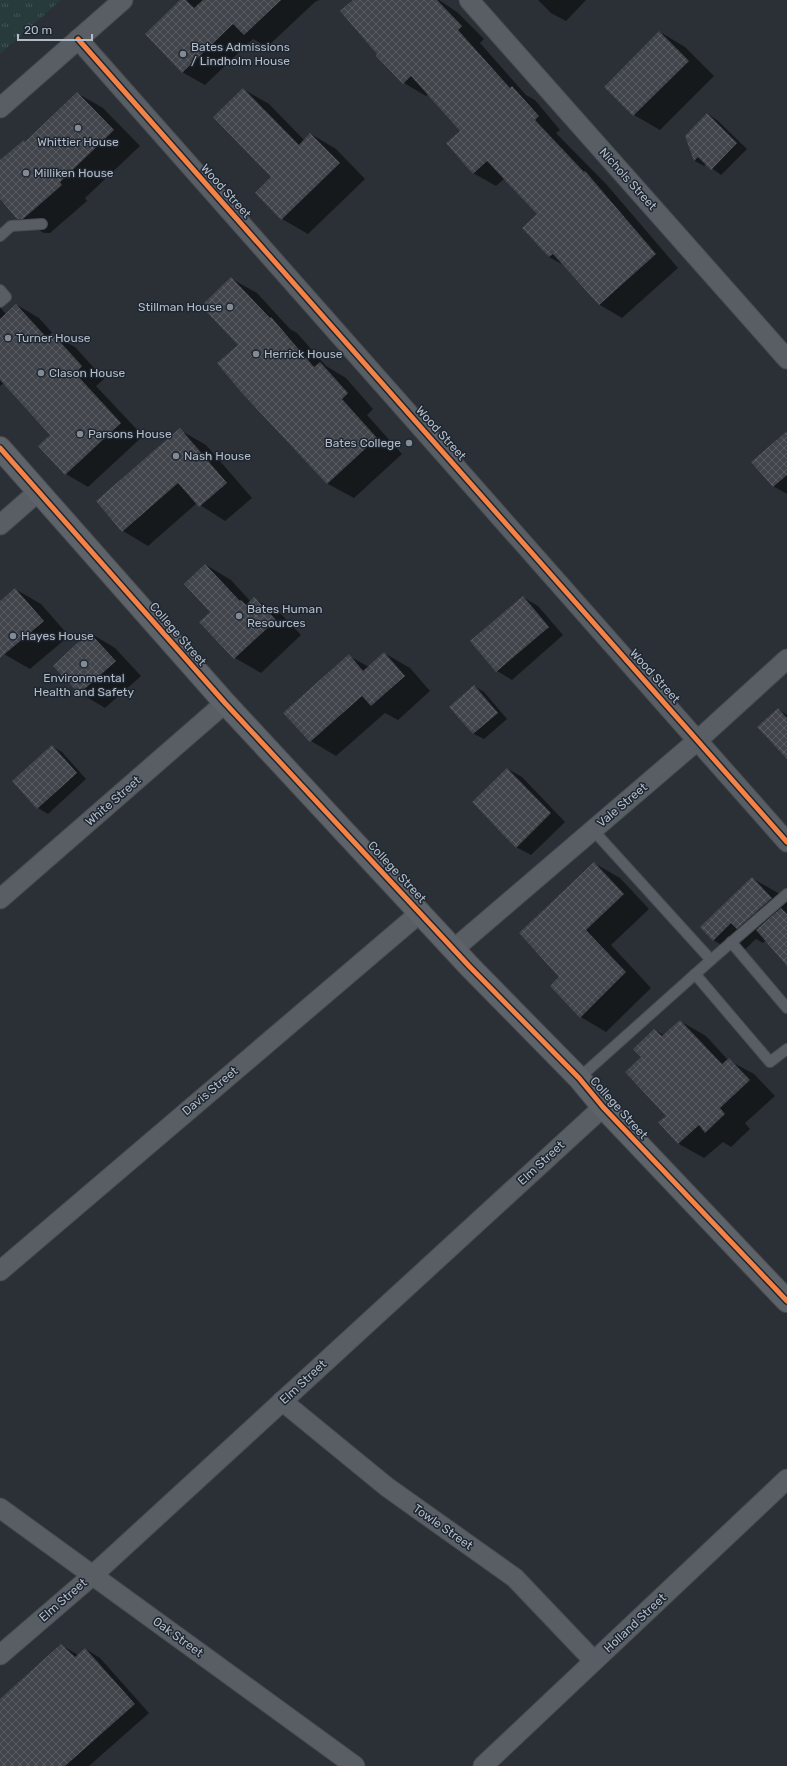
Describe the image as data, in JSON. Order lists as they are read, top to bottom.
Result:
{
  "streets": {
    "main road": ["College Street"],
    "street": [
      "Nichols Street",
      "Wood Street",
      "White Street",
      "Vale Street",
      "Davis Street",
      "Elm Street",
      "Towle Street",
      "Holland Street",
      "Oak Street"
    ]
  },
  "crossings": [
    ["Wood Street", "Vale Street"],
    ["College Street", "White Street"],
    ["College Street", "Vale Street"],
    ["College Street", "Davis Street"],
    ["College Street", "Elm Street"],
    ["Elm Street", "Towle Street"],
    ["Elm Street", "Oak Street"],
    ["Towle Street", "Holland Street"]
  ],
  "places": [
    "Bates Admissions / Lindholm House",
    "Whittier House",
    "Milliken House",
    "Stillman House",
    "Turner House",
    "Herrick House",
    "Clason House",
    "Parsons House",
    "Bates College",
    "Nash House",
    "Bates Human Resources",
    "Hayes House",
    "Environmental Health and Safety"
  ],
  "scale_bar": "20 m"
}
